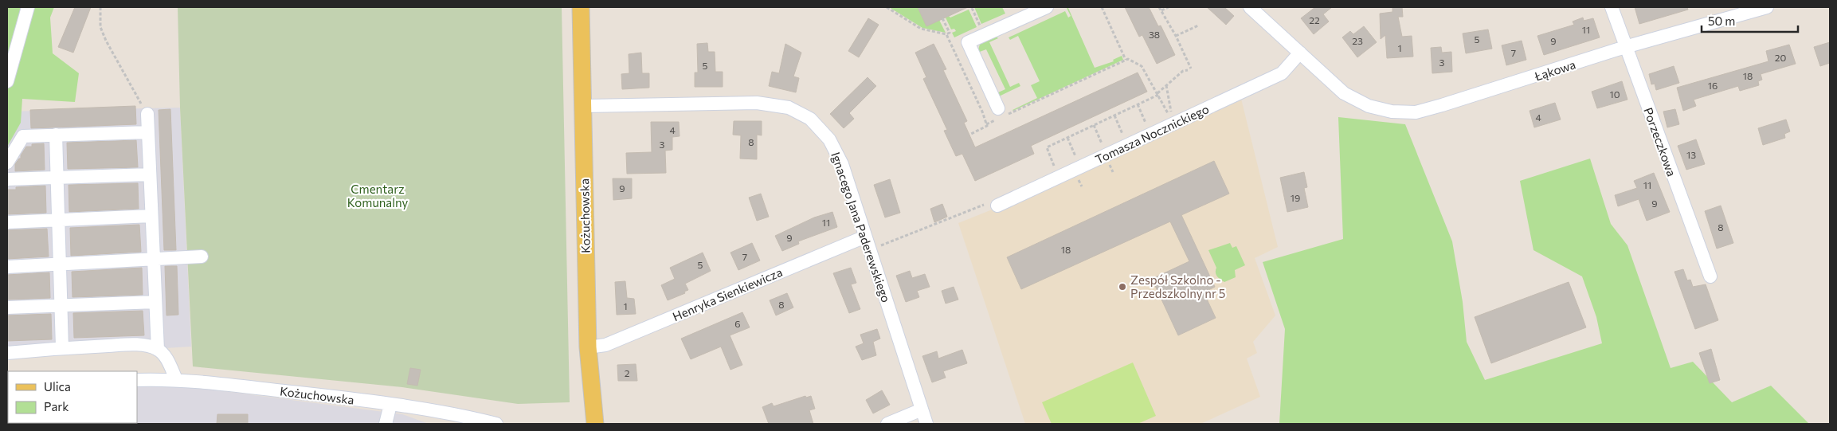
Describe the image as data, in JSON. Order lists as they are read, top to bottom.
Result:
{
  "streets": {
    "main road": ["Kożuchowska"],
    "street": [
      "Łąkowa",
      "Tomasza Nocznickiego",
      "Porzeczkowa",
      "Ignacego Jana Paderewskiego",
      "Henryka Sienkiewicza"
    ]
  },
  "crossings": [
    ["Łąkowa", "Tomasza Nocznickiego"],
    ["Łąkowa", "Porzeczkowa"],
    ["Kożuchowska", "Ignacego Jana Paderewskiego"],
    ["Kożuchowska", "Henryka Sienkiewicza"],
    ["Ignacego Jana Paderewskiego", "Henryka Sienkiewicza"]
  ],
  "parks": ["Cmentarz Komunalny"],
  "places": ["Zespół Szkolno - Przedszkolny nr 5"],
  "house_numbers": [
    "22",
    "11",
    "38",
    "5",
    "23",
    "9",
    "1",
    "7",
    "20",
    "3",
    "5",
    "18",
    "16",
    "10",
    "4",
    "4",
    "8",
    "3",
    "13",
    "11",
    "9",
    "19",
    "9",
    "11",
    "8",
    "9",
    "18",
    "7",
    "5",
    "8",
    "1",
    "6",
    "2"
  ],
  "legend": ["Ulica", "Park"],
  "scale_bar": "50 m"
}
